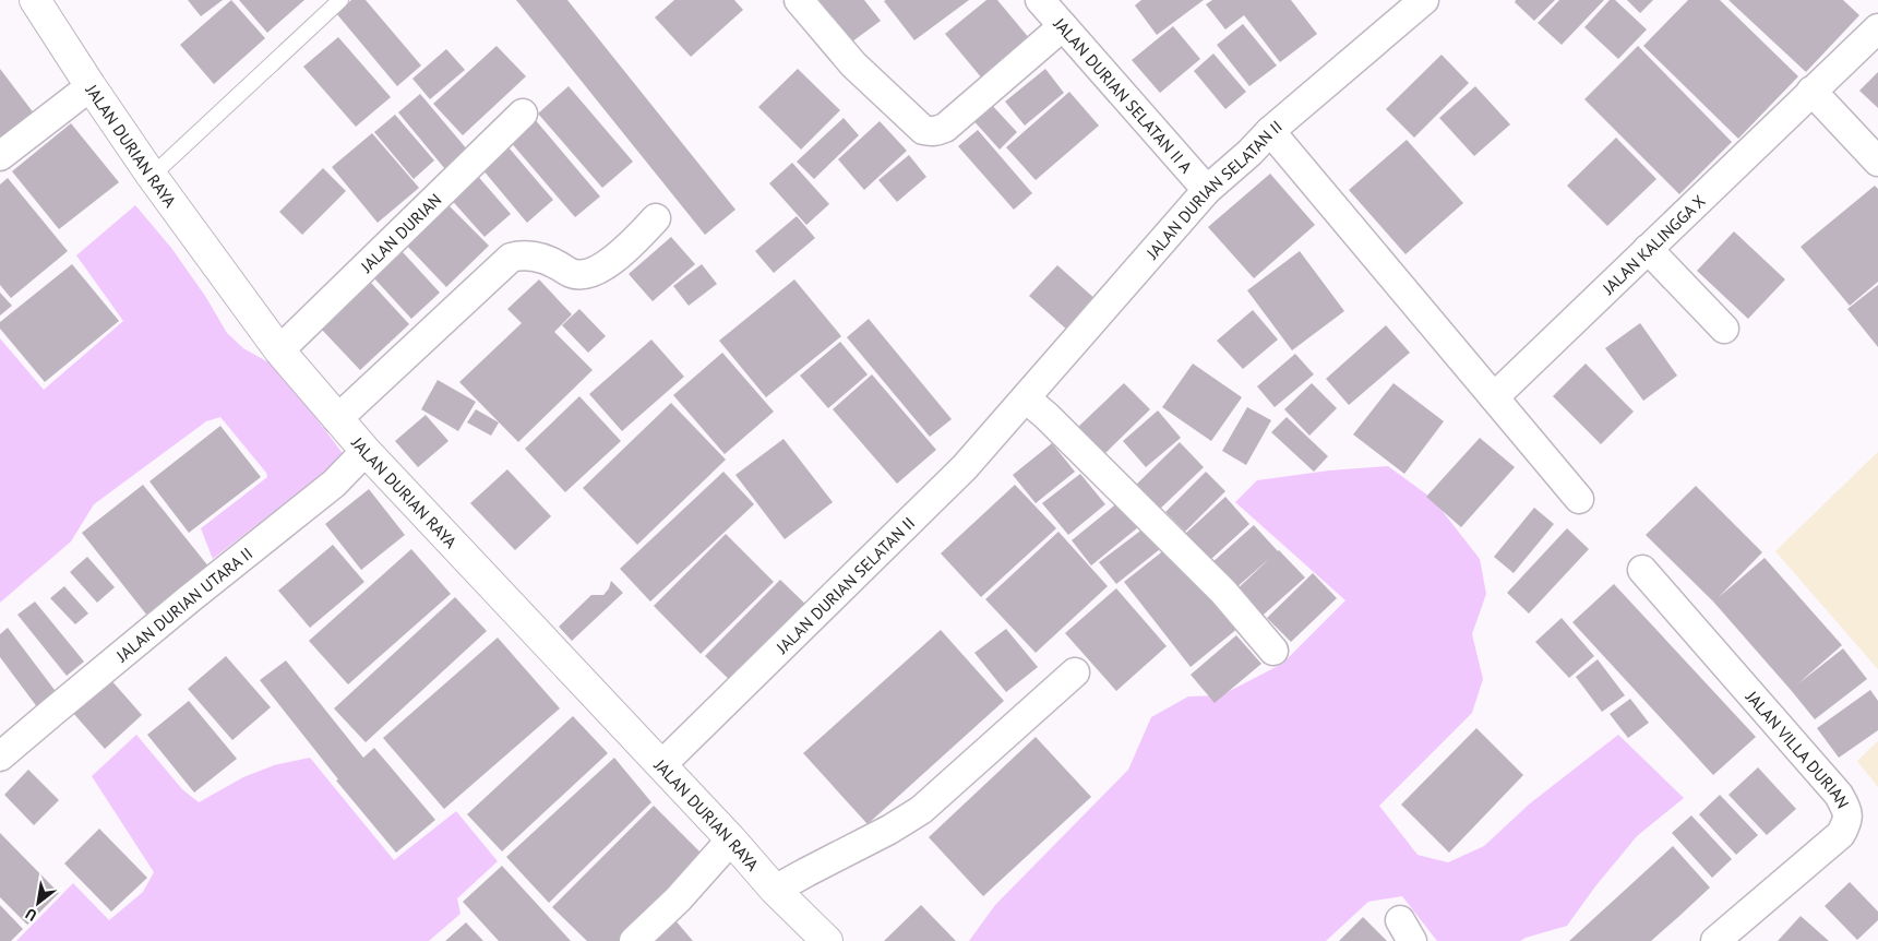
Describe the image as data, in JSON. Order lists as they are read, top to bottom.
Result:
{
  "streets": {
    "main road": ["JALAN DURIAN RAYA"],
    "street": [
      "JALAN DURIAN SELATAN II A",
      "JALAN DURIAN SELATAN II",
      "JALAN DURIAN",
      "JALAN KALINGGA X",
      "JALAN DURIAN UTARA II",
      "JALAN VILLA DURIAN"
    ]
  },
  "crossings": [
    ["JALAN DURIAN SELATAN II A", "JALAN DURIAN SELATAN II"],
    ["JALAN DURIAN RAYA", "JALAN DURIAN SELATAN II"],
    ["JALAN DURIAN RAYA", "JALAN DURIAN"],
    ["JALAN DURIAN RAYA", "JALAN DURIAN UTARA II"]
  ],
  "north": "bottom left"
}
